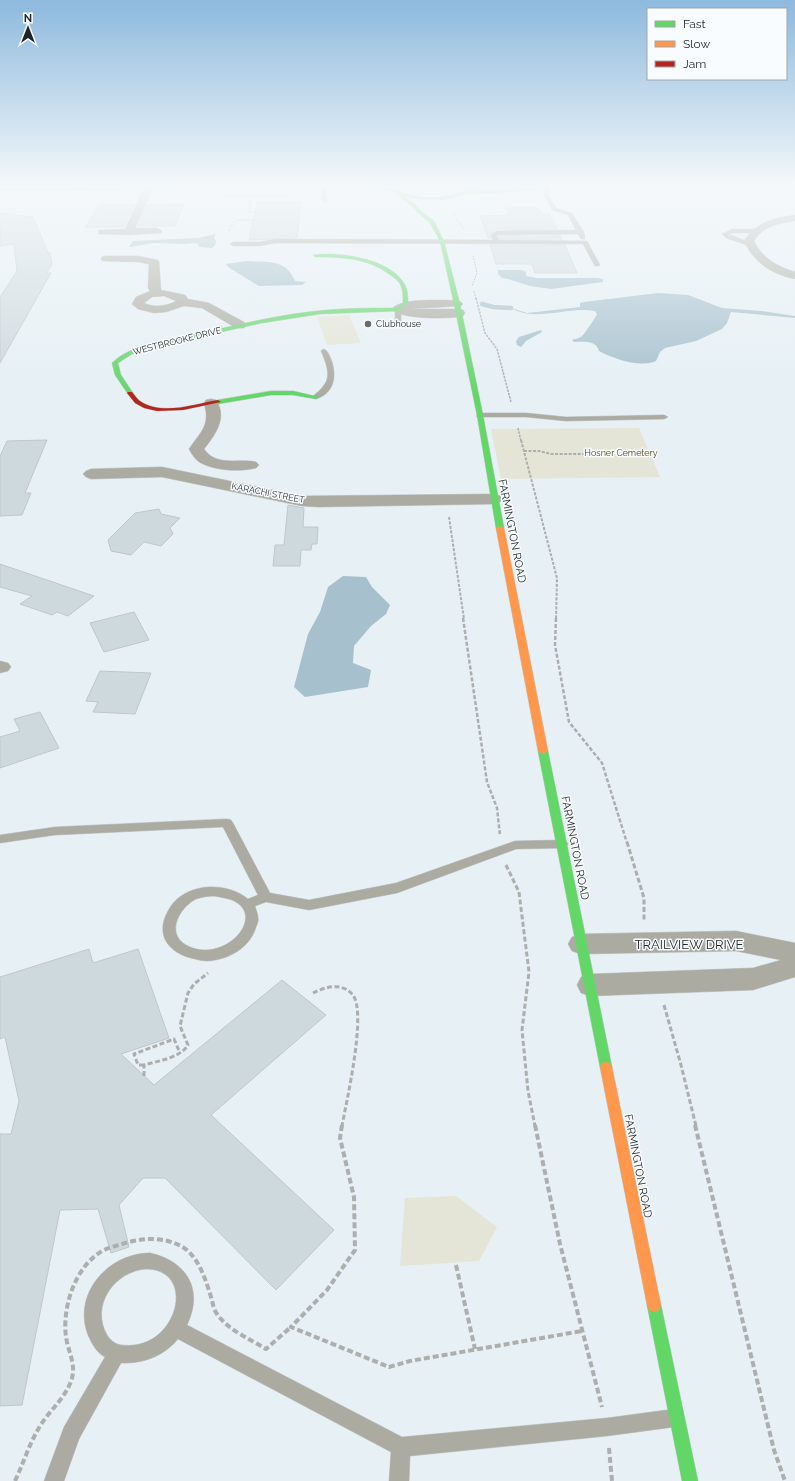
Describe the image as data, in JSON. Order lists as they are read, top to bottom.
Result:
{
  "streets": {
    "street": [
      "WESTBROOKE DRIVE",
      "KARACHI STREET",
      "FARMINGTON ROAD",
      "TRAILVIEW DRIVE"
    ]
  },
  "crossings": [
    ["WESTBROOKE DRIVE", "FARMINGTON ROAD"],
    ["KARACHI STREET", "FARMINGTON ROAD"],
    ["FARMINGTON ROAD", "TRAILVIEW DRIVE"]
  ],
  "parks": ["Hosner Cemetery"],
  "places": ["Clubhouse"],
  "legend": ["Fast", "Slow", "Jam"],
  "north": "top"
}
